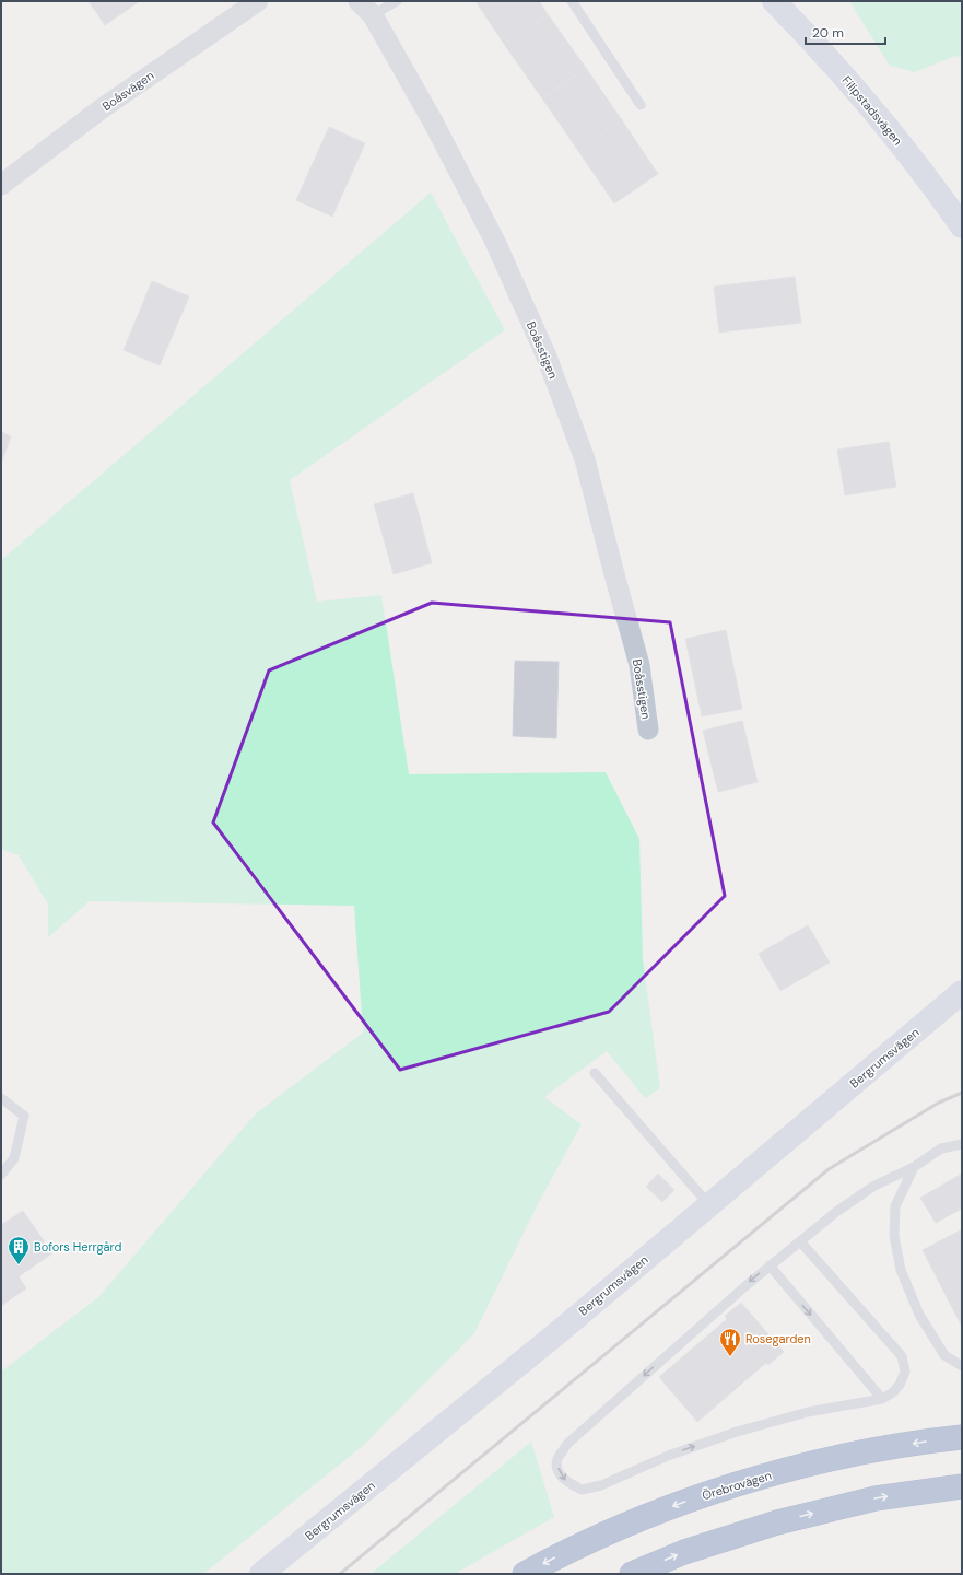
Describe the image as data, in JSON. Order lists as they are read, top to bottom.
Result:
{
  "streets": {
    "highway": ["Örebrovägen"],
    "street": [
      "Boåsvägen",
      "Filipstadsvägen",
      "Boåsstigen",
      "Bergrumsvägen"
    ]
  },
  "places": {
    "building": ["Bofors Herrgård"],
    "restaurant": ["Rosegarden"]
  },
  "scale_bar": "20 m"
}
